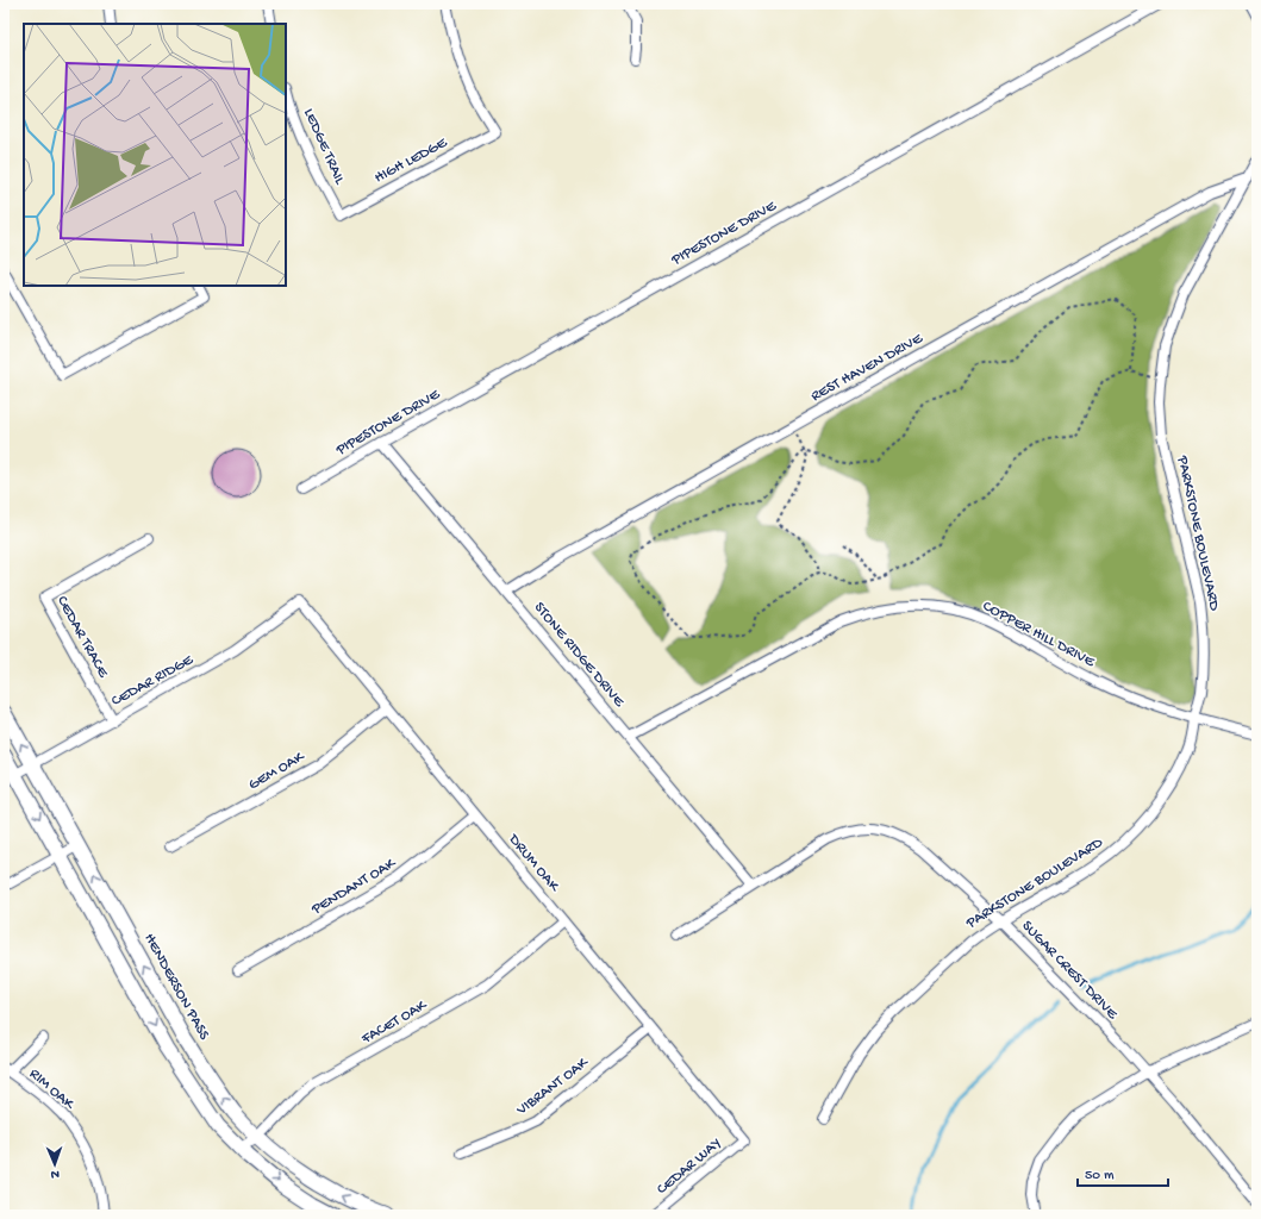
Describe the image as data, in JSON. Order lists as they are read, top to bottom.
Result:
{
  "streets": {
    "street": [
      "LEDGE TRAIL",
      "HIGH LEDGE",
      "PIPESTONE DRIVE",
      "REST HAVEN DRIVE",
      "PARKSTONE BOULEVARD",
      "COPPER HILL DRIVE",
      "CEDAR TRACE",
      "STONE RIDGE DRIVE",
      "CEDAR RIDGE",
      "GEM OAK",
      "DRUM OAK",
      "PENDANT OAK",
      "SUGAR CREST DRIVE",
      "HENDERSON PASS",
      "FACET OAK",
      "VIBRANT OAK",
      "RIM OAK",
      "CEDAR WAY"
    ]
  },
  "crossings": [
    ["LEDGE TRAIL", "HIGH LEDGE"],
    ["PIPESTONE DRIVE", "STONE RIDGE DRIVE"],
    ["REST HAVEN DRIVE", "PARKSTONE BOULEVARD"],
    ["REST HAVEN DRIVE", "STONE RIDGE DRIVE"],
    ["PARKSTONE BOULEVARD", "COPPER HILL DRIVE"],
    ["PARKSTONE BOULEVARD", "SUGAR CREST DRIVE"],
    ["COPPER HILL DRIVE", "STONE RIDGE DRIVE"],
    ["CEDAR TRACE", "CEDAR RIDGE"],
    ["STONE RIDGE DRIVE", "SUGAR CREST DRIVE"],
    ["CEDAR RIDGE", "DRUM OAK"],
    ["CEDAR RIDGE", "HENDERSON PASS"],
    ["GEM OAK", "DRUM OAK"],
    ["DRUM OAK", "PENDANT OAK"],
    ["DRUM OAK", "FACET OAK"],
    ["DRUM OAK", "VIBRANT OAK"],
    ["DRUM OAK", "CEDAR WAY"],
    ["HENDERSON PASS", "FACET OAK"]
  ],
  "scale_bar": "50 m",
  "north": "bottom"
}
